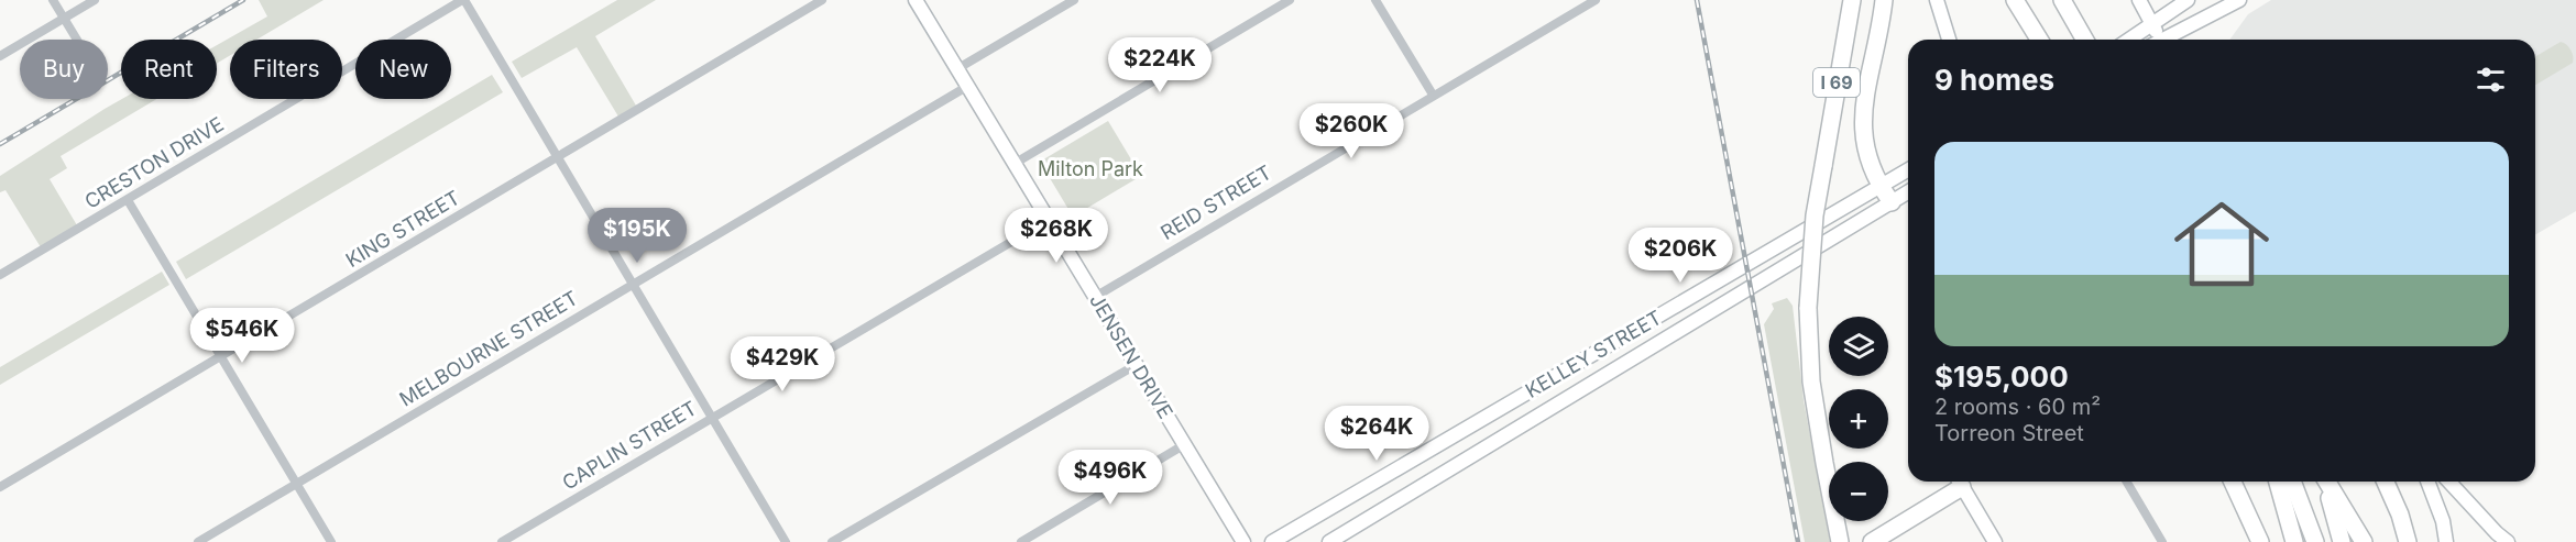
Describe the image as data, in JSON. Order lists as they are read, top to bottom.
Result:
{
  "streets": {
    "highway": ["I 69"],
    "main road": ["KELLEY STREET", "JENSEN DRIVE"],
    "street": [
      "CRESTON DRIVE",
      "REID STREET",
      "KING STREET",
      "MELBOURNE STREET",
      "CAPLIN STREET"
    ]
  },
  "crossings": [
    ["REID STREET", "JENSEN DRIVE"],
    ["MELBOURNE STREET", "JENSEN DRIVE"],
    ["JENSEN DRIVE", "CAPLIN STREET"]
  ],
  "parks": ["Milton Park"],
  "page": {
    "price": [
      "$224K",
      "$260K",
      "$195K",
      "$268K",
      "$206K",
      "$546K",
      "$429K",
      "$264K",
      "$496K"
    ],
    "chip": [
      "Buy",
      "Rent",
      "Filters",
      "New"
    ],
    "heading": "9 homes",
    "list": [
      {
        "name": "$195,000",
        "note": "2 rooms · 60 m² · Torreon Street"
      }
    ],
    "map_buttons": ["+", "−"]
  }
}
